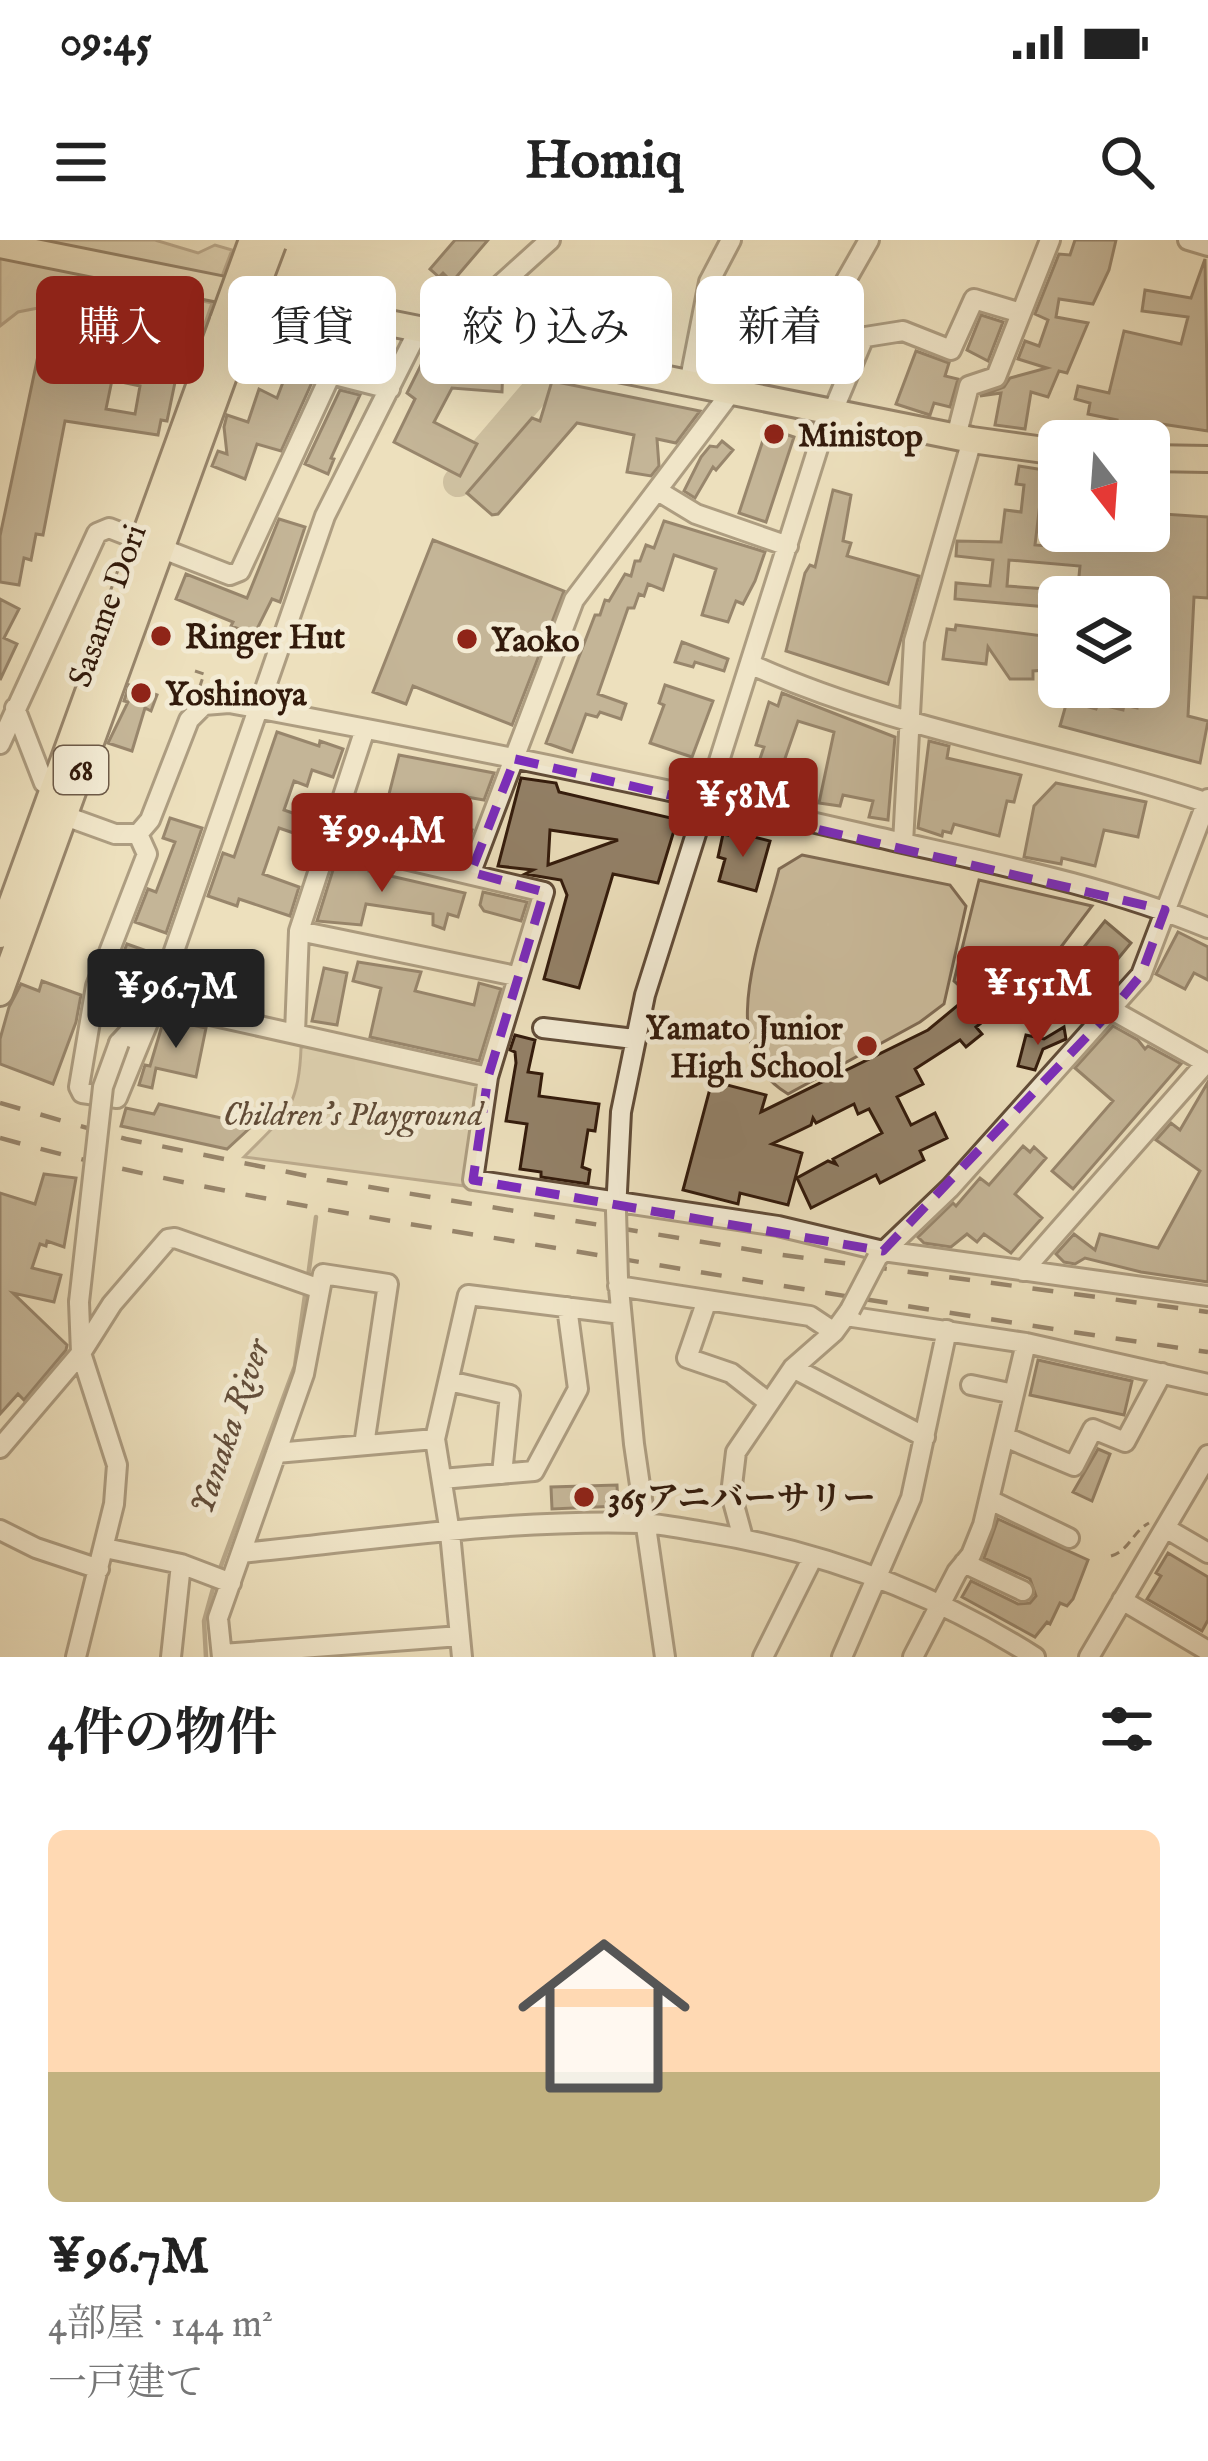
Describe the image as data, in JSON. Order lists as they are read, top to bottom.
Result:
{
  "streets": {
    "main road": ["Sasame Dori", "68"]
  },
  "water": ["Yanaka River"],
  "parks": ["Children's Playground"],
  "places": [
    "Ministop",
    "Ringer Hut",
    "Yaoko",
    "Yoshinoya",
    "Yamato Junior High School",
    "365アニバーサリー"
  ],
  "north": "bottom",
  "page": {
    "status": "09:45",
    "header": "Homiq",
    "chip": [
      "購入",
      "賃貸",
      "絞り込み",
      "新着"
    ],
    "price": [
      "¥58M",
      "¥99.4M",
      "¥151M",
      "¥96.7M"
    ],
    "heading": "4件の物件",
    "list": [
      {
        "name": "¥96.7M",
        "note": "4部屋 · 144 m² · 一戸建て"
      }
    ]
  }
}
